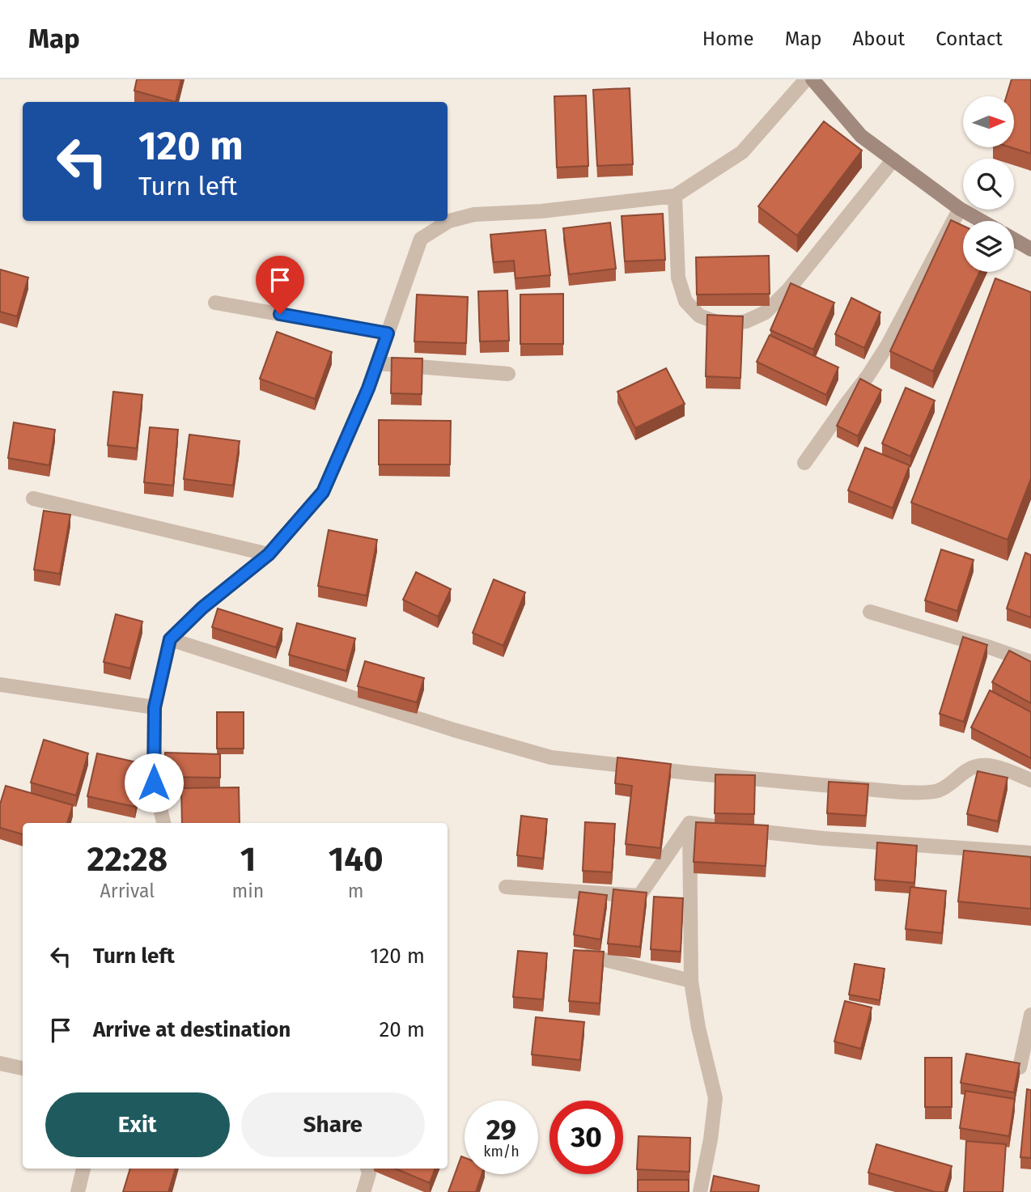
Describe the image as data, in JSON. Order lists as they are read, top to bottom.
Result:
{
  "north": "right",
  "page": {
    "header": "Map",
    "nav": [
      "Home",
      "Map",
      "About",
      "Contact"
    ],
    "turn": ["120 m", "Turn left"],
    "eta": [
      "22:28",
      "Arrival",
      "1",
      "min",
      "140",
      "m"
    ],
    "list": [
      {
        "name": "Turn left",
        "value": "120 m"
      },
      {
        "name": "Arrive at destination",
        "value": "20 m"
      }
    ],
    "buttons": ["Exit", "Share"],
    "speed": "29 km/h",
    "limit": "30"
  }
}
